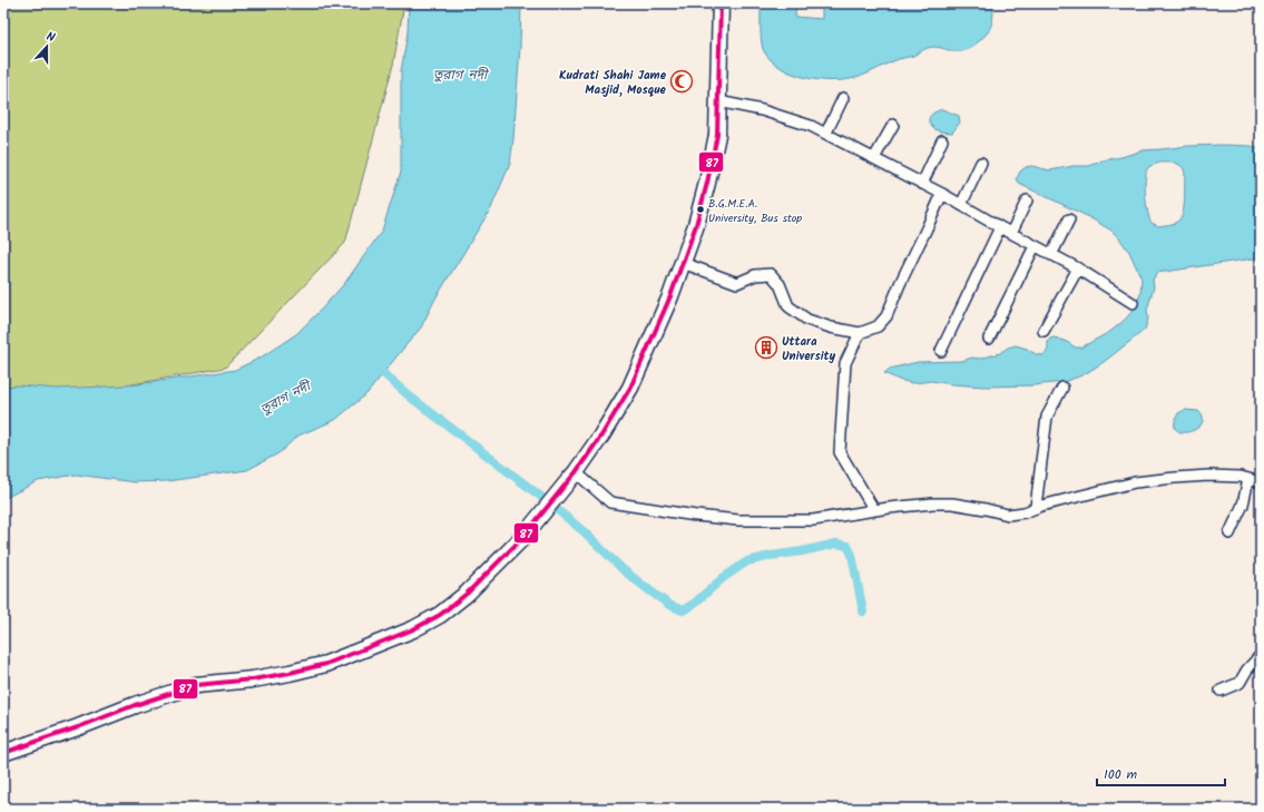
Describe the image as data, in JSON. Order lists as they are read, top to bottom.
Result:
{
  "water": ["তুরাগ নদী"],
  "places": {
    "mosque": ["Kudrati Shahi Jame Masjid, Mosque"],
    "other": ["B.G.M.E.A. University, Bus stop"],
    "building": ["Uttara University"]
  },
  "lines": ["transit line 87"],
  "scale_bar": "100 m",
  "north": "top"
}
